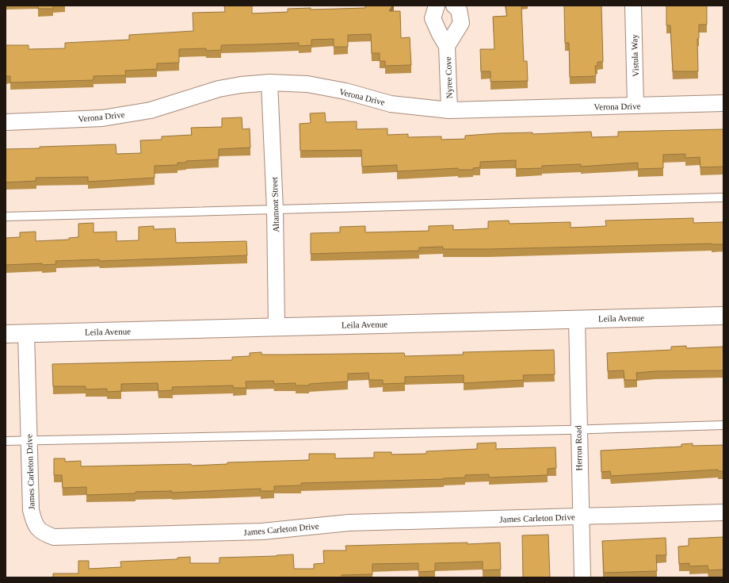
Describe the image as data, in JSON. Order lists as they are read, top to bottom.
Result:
{
  "streets": {
    "street": [
      "Vistula Way",
      "Nyree Cove",
      "Verona Drive",
      "Altamont Street",
      "Leila Avenue",
      "Herron Road",
      "James Carleton Drive"
    ]
  },
  "crossings": [
    ["Vistula Way", "Verona Drive"],
    ["Nyree Cove", "Verona Drive"],
    ["Verona Drive", "Altamont Street"],
    ["Altamont Street", "Leila Avenue"],
    ["Leila Avenue", "Herron Road"],
    ["Leila Avenue", "James Carleton Drive"],
    ["Herron Road", "James Carleton Drive"]
  ]
}
